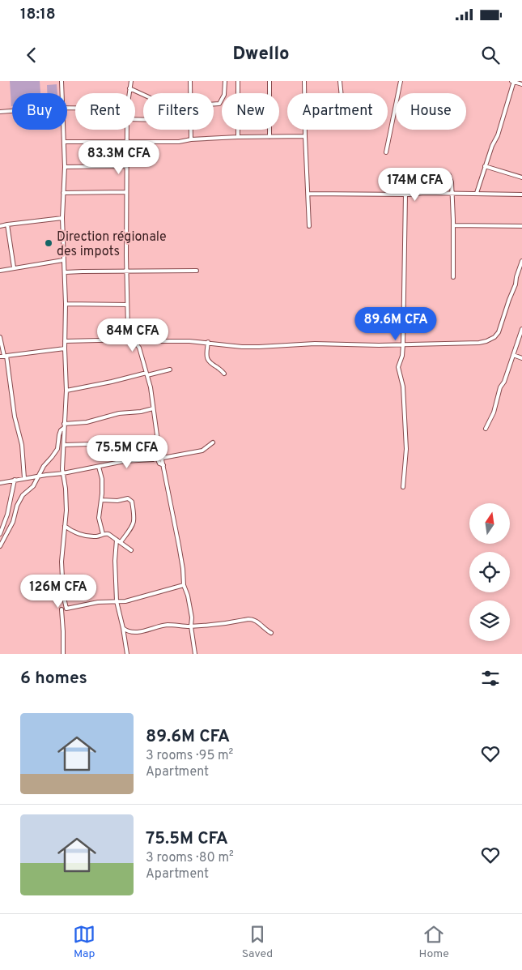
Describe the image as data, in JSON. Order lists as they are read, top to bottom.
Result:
{
  "places": ["Direction régionale des impots"],
  "north": "top",
  "page": {
    "status": "18:18",
    "header": "Dwello",
    "chip": [
      "Buy",
      "Rent",
      "Filters",
      "New",
      "Apartment",
      "House"
    ],
    "price": [
      "83.3M CFA",
      "174M CFA",
      "89.6M CFA",
      "84M CFA",
      "75.5M CFA",
      "126M CFA"
    ],
    "heading": "6 homes",
    "list": [
      {
        "name": "89.6M CFA",
        "note": "3 rooms · 95 m² · Apartment"
      },
      {
        "name": "75.5M CFA",
        "note": "3 rooms · 80 m² · Apartment"
      }
    ],
    "tabs": ["Map", "Saved", "Home"]
  }
}
